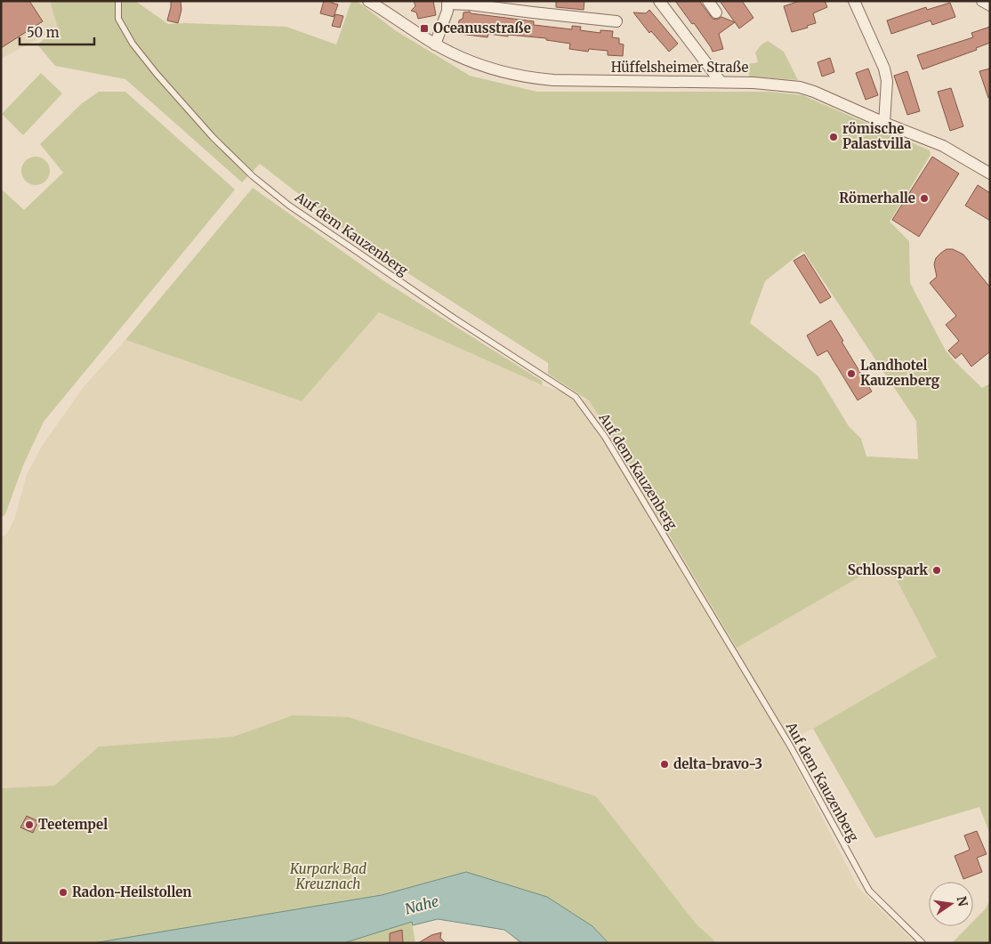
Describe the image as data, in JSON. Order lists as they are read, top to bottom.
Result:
{
  "streets": {
    "street": ["Hüffelsheimer Straße"],
    "lane": ["Auf dem Kauzenberg"]
  },
  "water": ["Nahe"],
  "parks": ["Kurpark Bad Kreuznach"],
  "places": {
    "transit": ["Oceanusstraße"],
    "other": [
      "römische Palastvilla",
      "Römerhalle",
      "Landhotel Kauzenberg",
      "Schlosspark",
      "delta-bravo-3",
      "Teetempel",
      "Radon-Heilstollen"
    ]
  },
  "scale_bar": "50 m",
  "north": "right"
}
